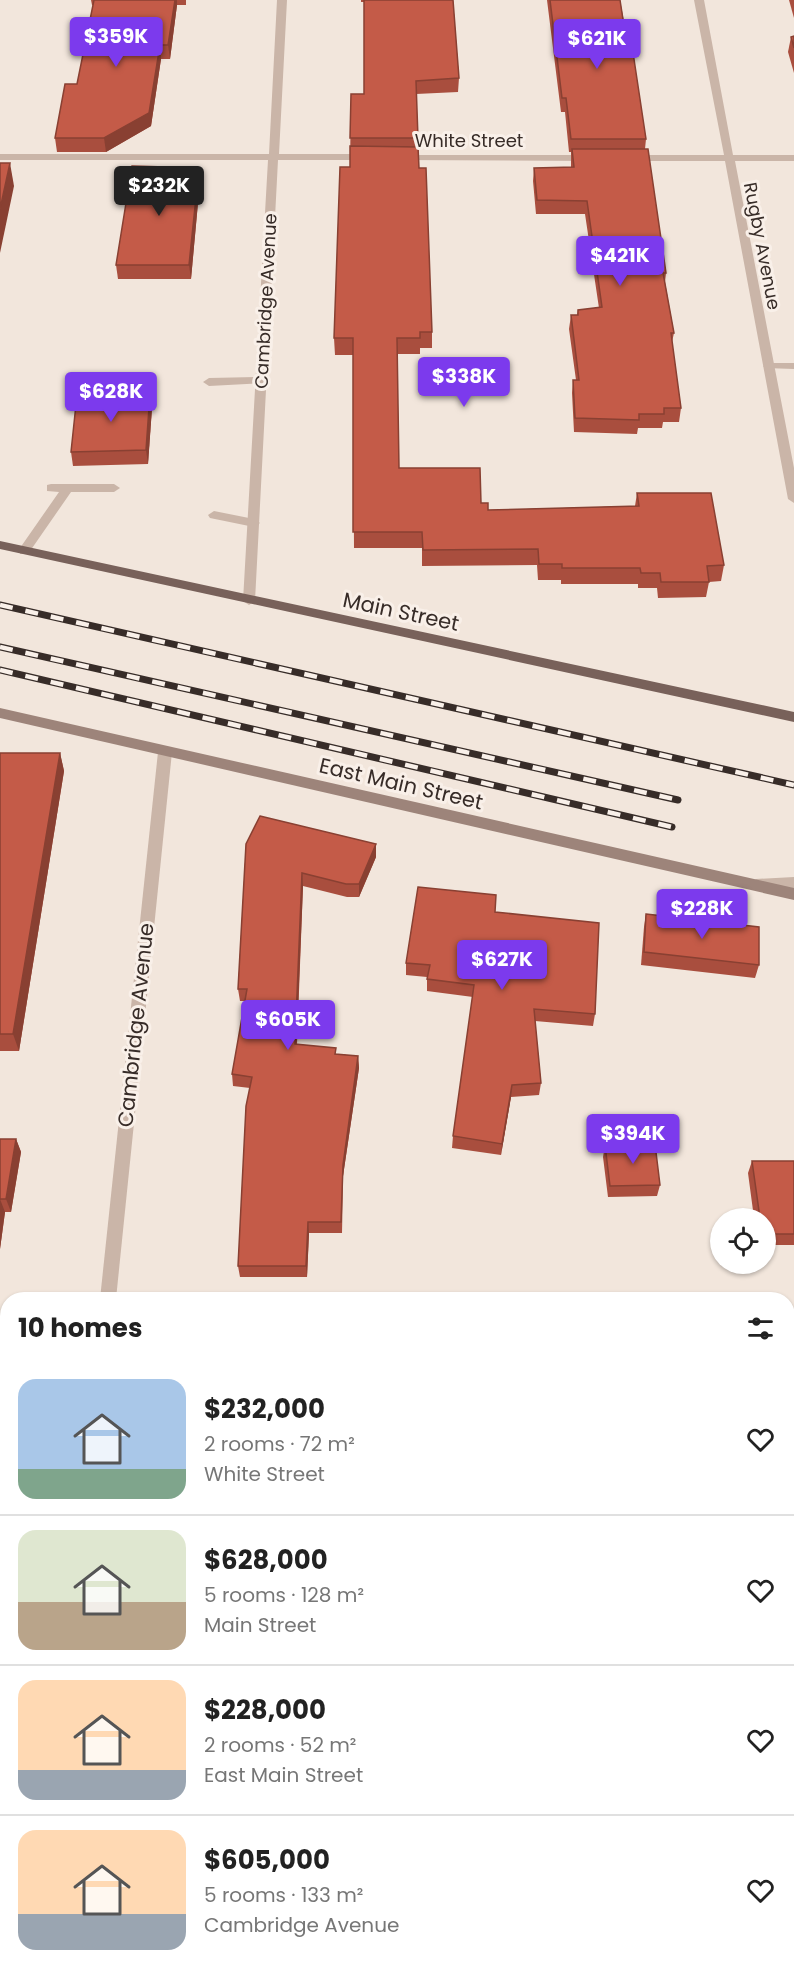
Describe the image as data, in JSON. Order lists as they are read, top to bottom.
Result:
{
  "streets": {
    "main road": ["Main Street"],
    "street": [
      "White Street",
      "Rugby Avenue",
      "Cambridge Avenue",
      "East Main Street"
    ]
  },
  "crossings": [
    ["White Street", "Cambridge Avenue"],
    ["Cambridge Avenue", "Main Street"],
    ["Cambridge Avenue", "East Main Street"]
  ],
  "page": {
    "price": [
      "$359K",
      "$621K",
      "$232K",
      "$421K",
      "$338K",
      "$628K",
      "$228K",
      "$627K",
      "$605K",
      "$394K"
    ],
    "heading": "10 homes",
    "list": [
      {
        "name": "$232,000",
        "note": "2 rooms · 72 m² · White Street"
      },
      {
        "name": "$628,000",
        "note": "5 rooms · 128 m² · Main Street"
      },
      {
        "name": "$228,000",
        "note": "2 rooms · 52 m² · East Main Street"
      },
      {
        "name": "$605,000",
        "note": "5 rooms · 133 m² · Cambridge Avenue"
      }
    ]
  }
}
